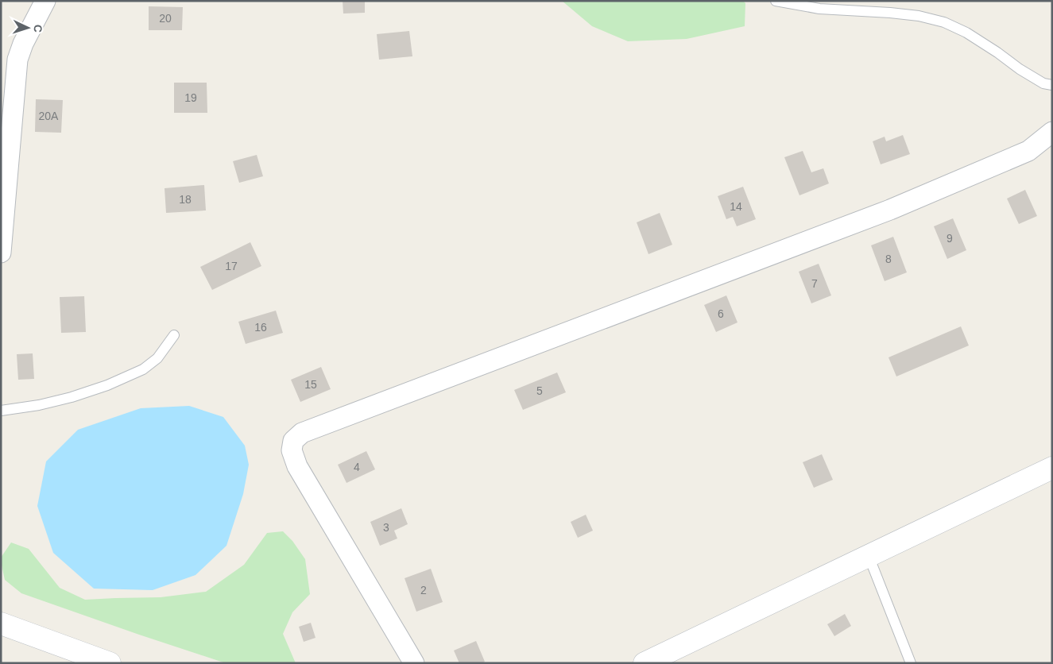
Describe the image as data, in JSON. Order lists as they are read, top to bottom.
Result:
{
  "house_numbers": [
    "20",
    "19",
    "20А",
    "18",
    "14",
    "9",
    "8",
    "17",
    "7",
    "6",
    "16",
    "15",
    "5",
    "4",
    "3",
    "2"
  ],
  "north": "right"
}
